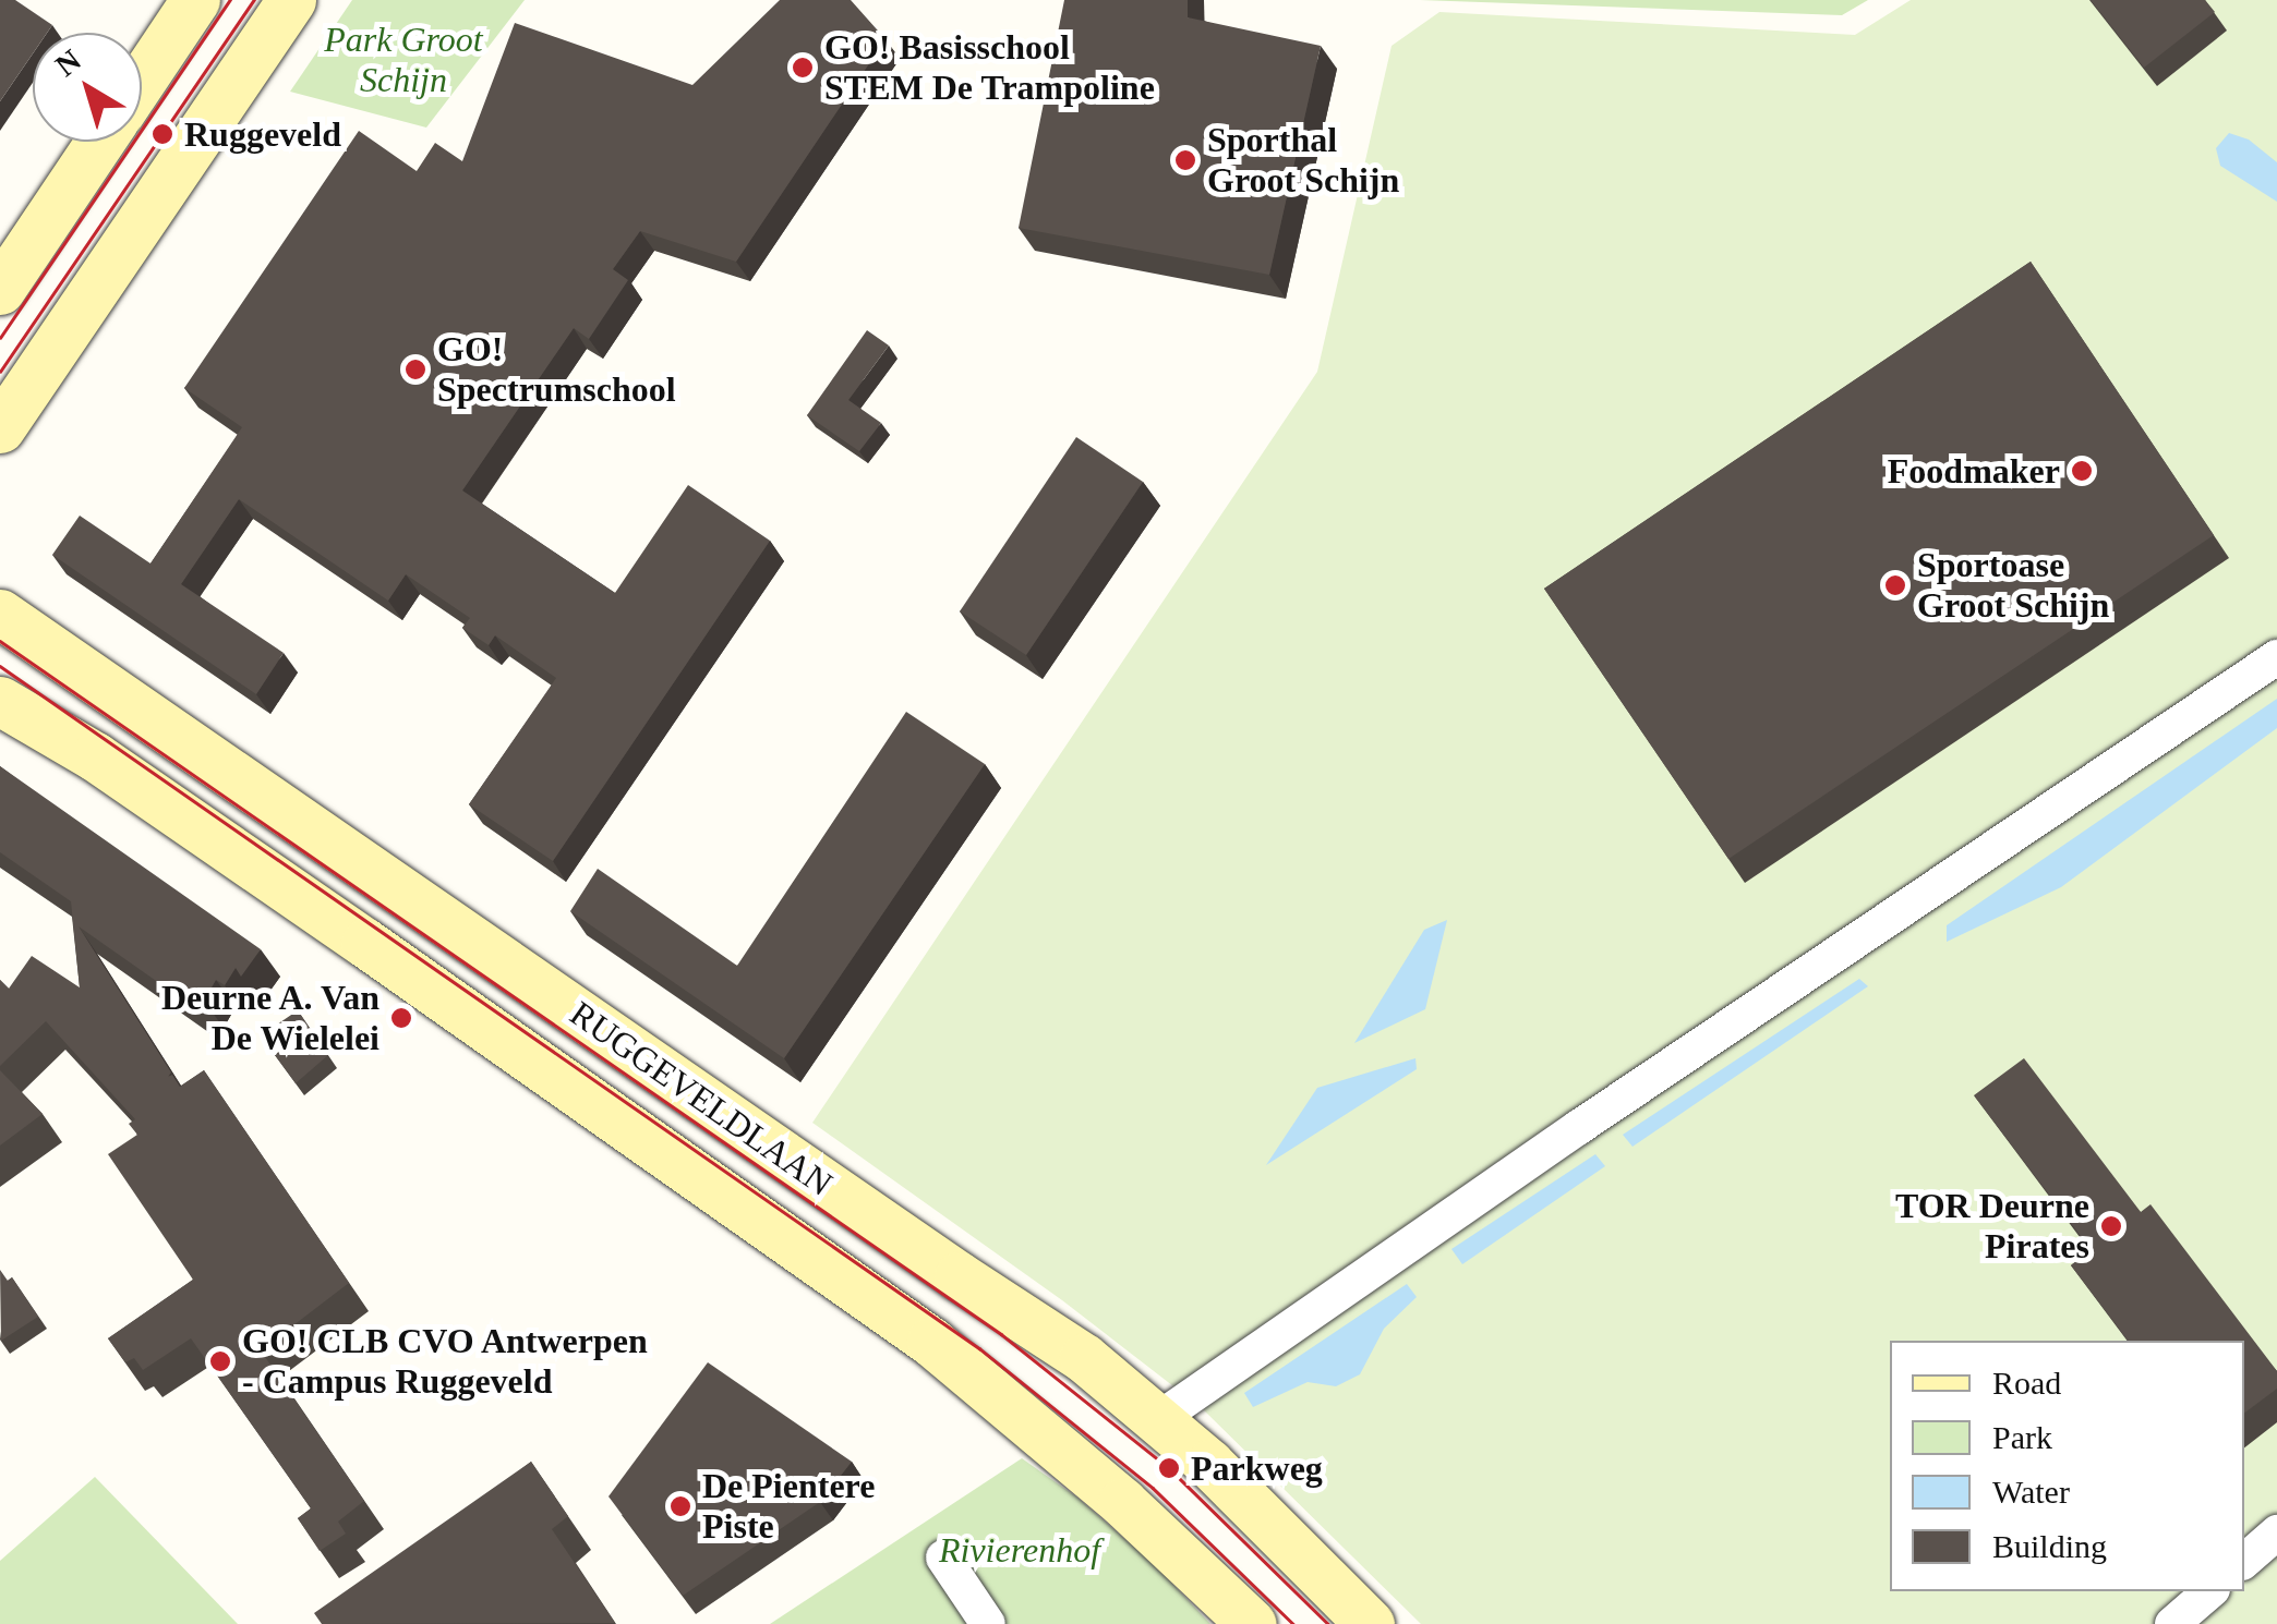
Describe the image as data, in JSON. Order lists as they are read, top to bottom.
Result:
{
  "streets": {
    "street": ["RUGGEVELDLAAN"]
  },
  "parks": ["Park Groot Schijn", "Rivierenhof"],
  "places": [
    "GO! Basisschool STEM De Trampoline",
    "Ruggeveld",
    "Sporthal Groot Schijn",
    "GO! Spectrumschool",
    "Foodmaker",
    "Sportoase Groot Schijn",
    "Deurne A. Van De Wielelei",
    "TOR Deurne Pirates",
    "GO! CLB CVO Antwerpen - Campus Ruggeveld",
    "Parkweg",
    "De Pientere Piste"
  ],
  "legend": [
    "Road",
    "Park",
    "Water",
    "Building"
  ],
  "north": "top left"
}
